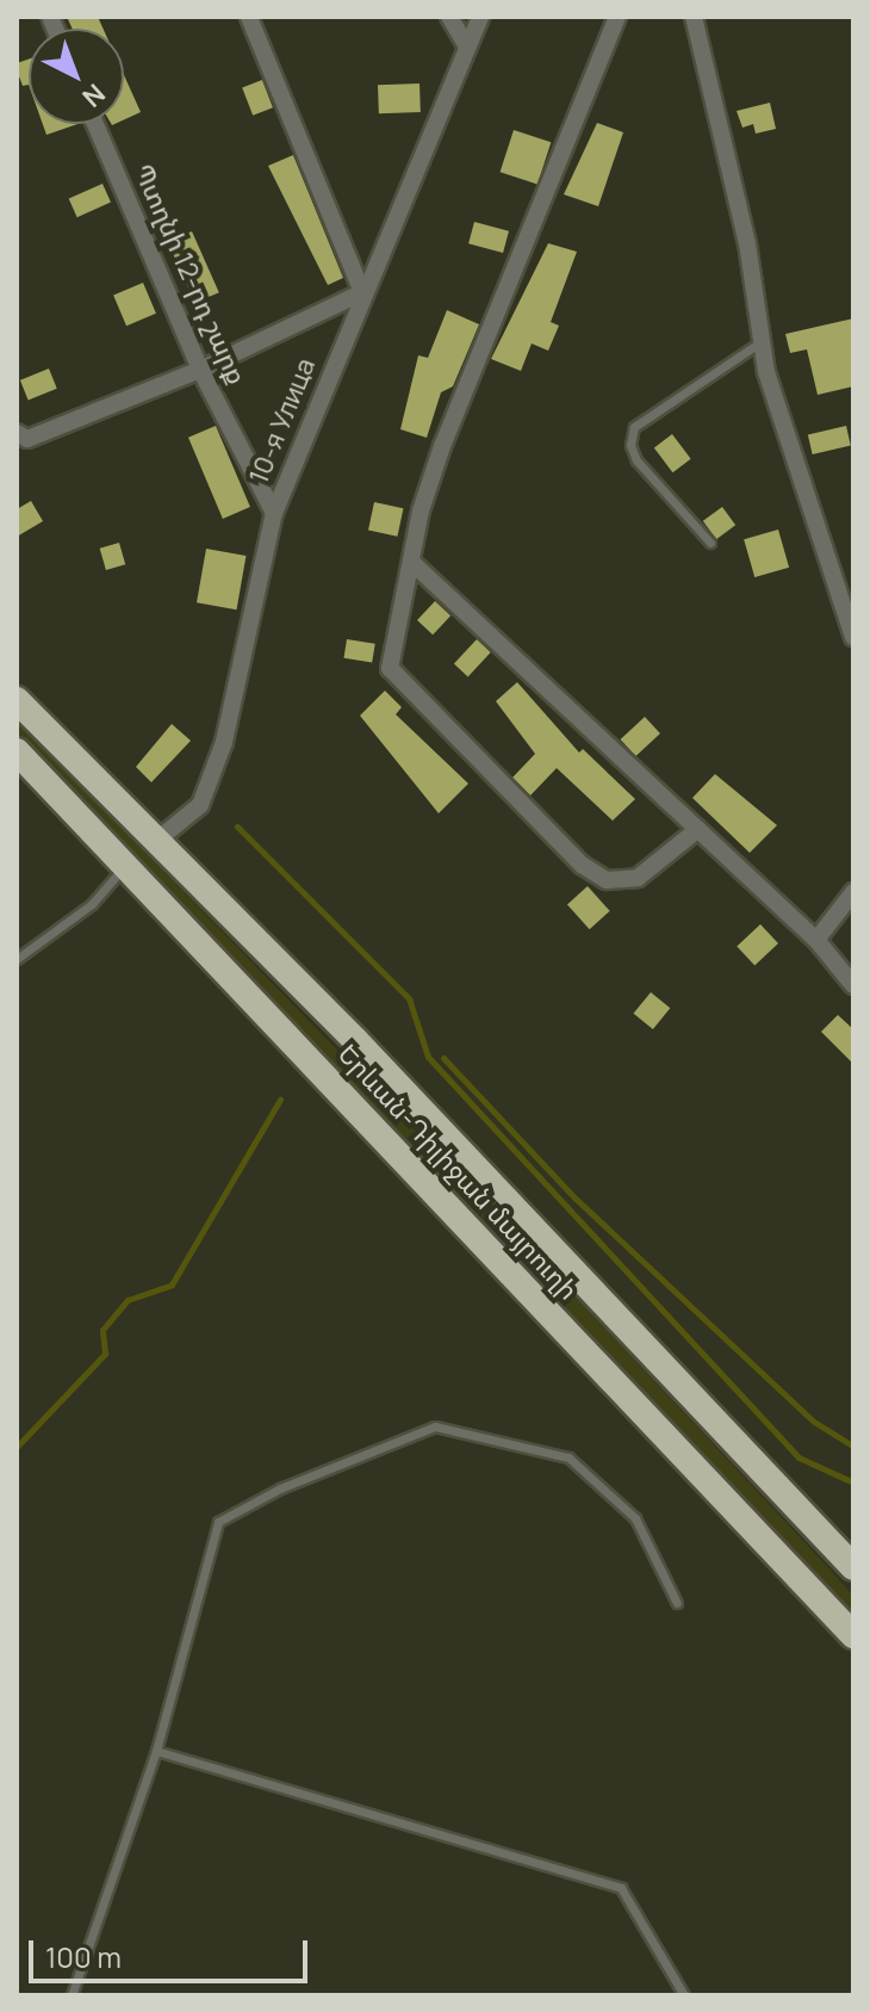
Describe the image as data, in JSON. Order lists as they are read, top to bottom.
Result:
{
  "streets": {
    "highway": ["Երևան-Դիլիջան մայրուղի"],
    "street": ["Պտղնի 12-րդ շարք", "10-я Улица"]
  },
  "crossings": [
    ["Պտղնի 12-րդ շարք", "10-я Улица"],
    ["10-я Улица", "Երևան-Դիլիջան մայրուղի"]
  ],
  "scale_bar": "100 m",
  "north": "bottom right"
}
